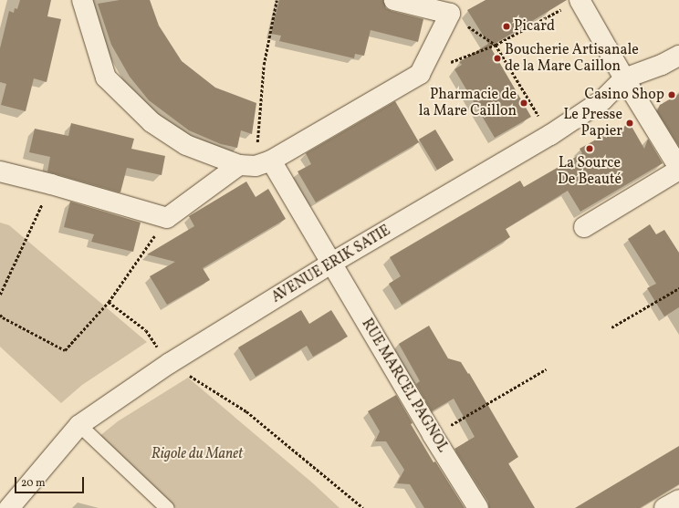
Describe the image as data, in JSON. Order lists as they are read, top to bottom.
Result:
{
  "streets": {
    "street": ["AVENUE ERIK SATIE", "RUE MARCEL PAGNOL"]
  },
  "crossings": [
    ["AVENUE ERIK SATIE", "RUE MARCEL PAGNOL"]
  ],
  "parks": ["Rigole du Manet"],
  "places": [
    "Picard",
    "Boucherie Artisanale de la Mare Caillon",
    "Casino Shop",
    "Pharmacie de la Mare Caillon",
    "Le Presse Papier",
    "La Source De Beauté"
  ],
  "scale_bar": "20 m"
}
